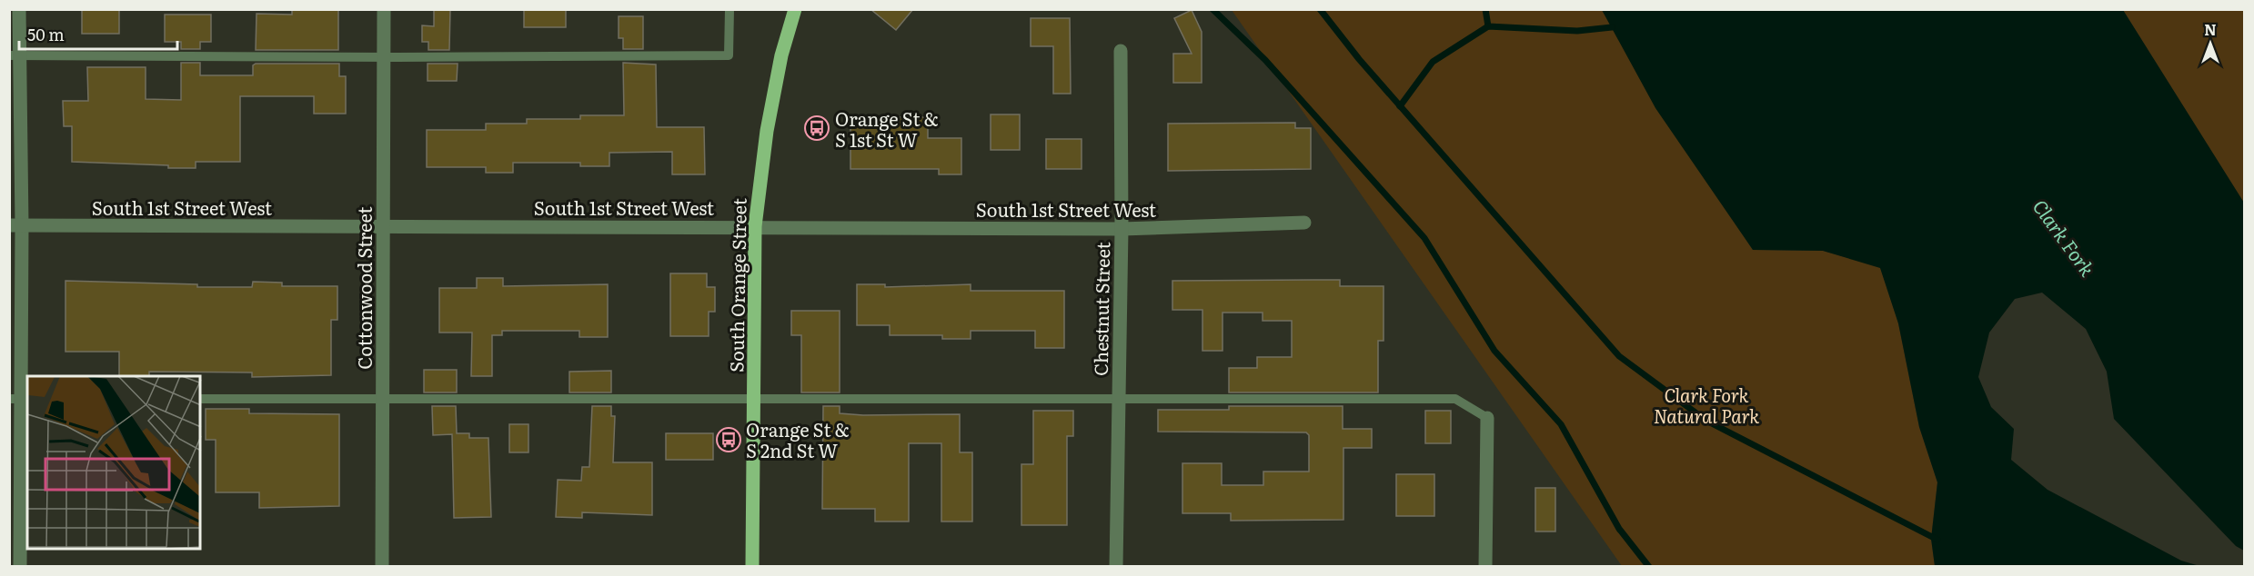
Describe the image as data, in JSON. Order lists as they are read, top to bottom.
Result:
{
  "streets": {
    "main road": ["South Orange Street"],
    "street": ["South 1st Street West", "Cottonwood Street", "Chestnut Street"]
  },
  "crossings": [
    ["South 1st Street West", "South Orange Street"],
    ["South 1st Street West", "Cottonwood Street"],
    ["South 1st Street West", "Chestnut Street"]
  ],
  "water": ["Clark Fork"],
  "parks": ["Clark Fork Natural Park"],
  "places": {
    "bus stop": ["Orange St & S 1st St W", "Orange St & S 2nd St W"]
  },
  "scale_bar": "50 m",
  "north": "top"
}
